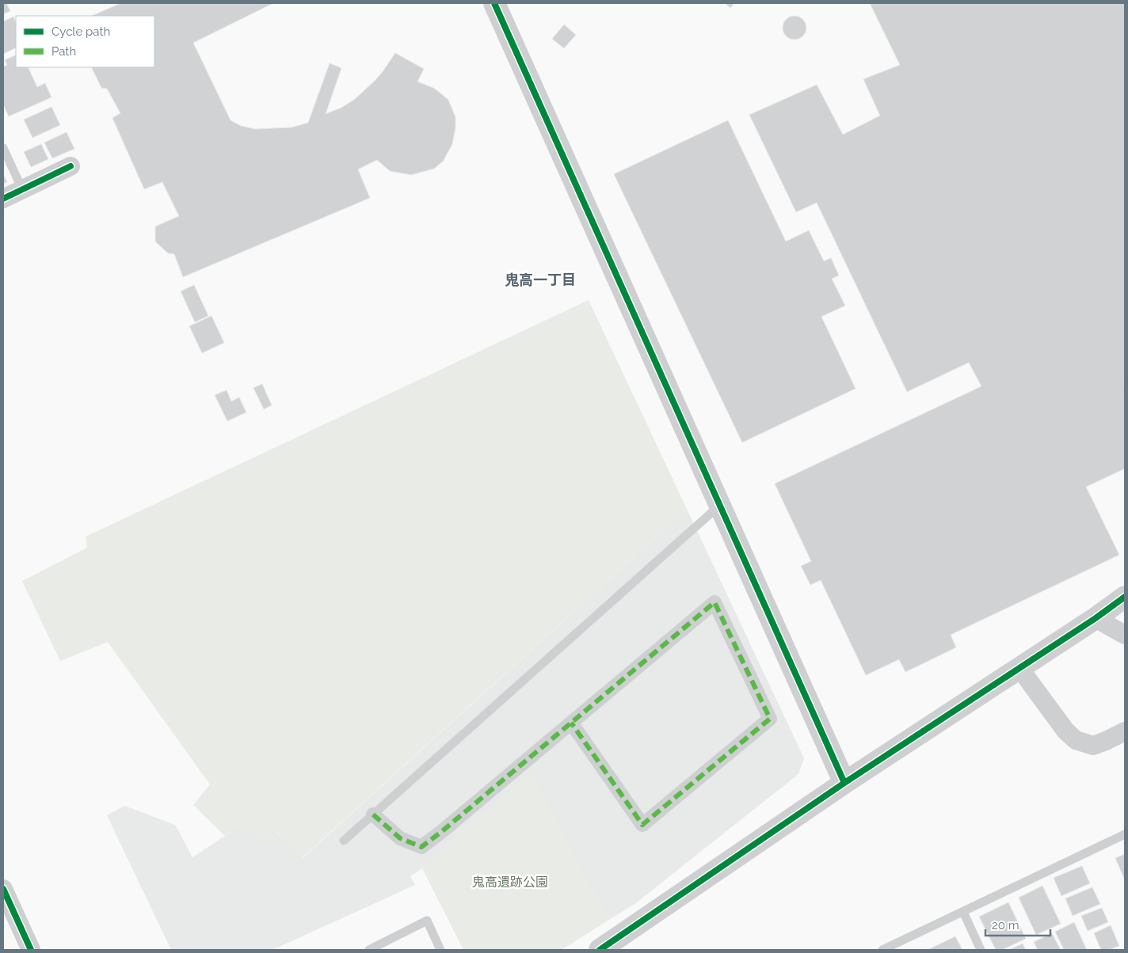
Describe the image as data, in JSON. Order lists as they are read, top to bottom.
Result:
{
  "districts": ["鬼高一丁目"],
  "parks": ["鬼高遺跡公園"],
  "legend": ["Cycle path", "Path"],
  "scale_bar": "20 m"
}
